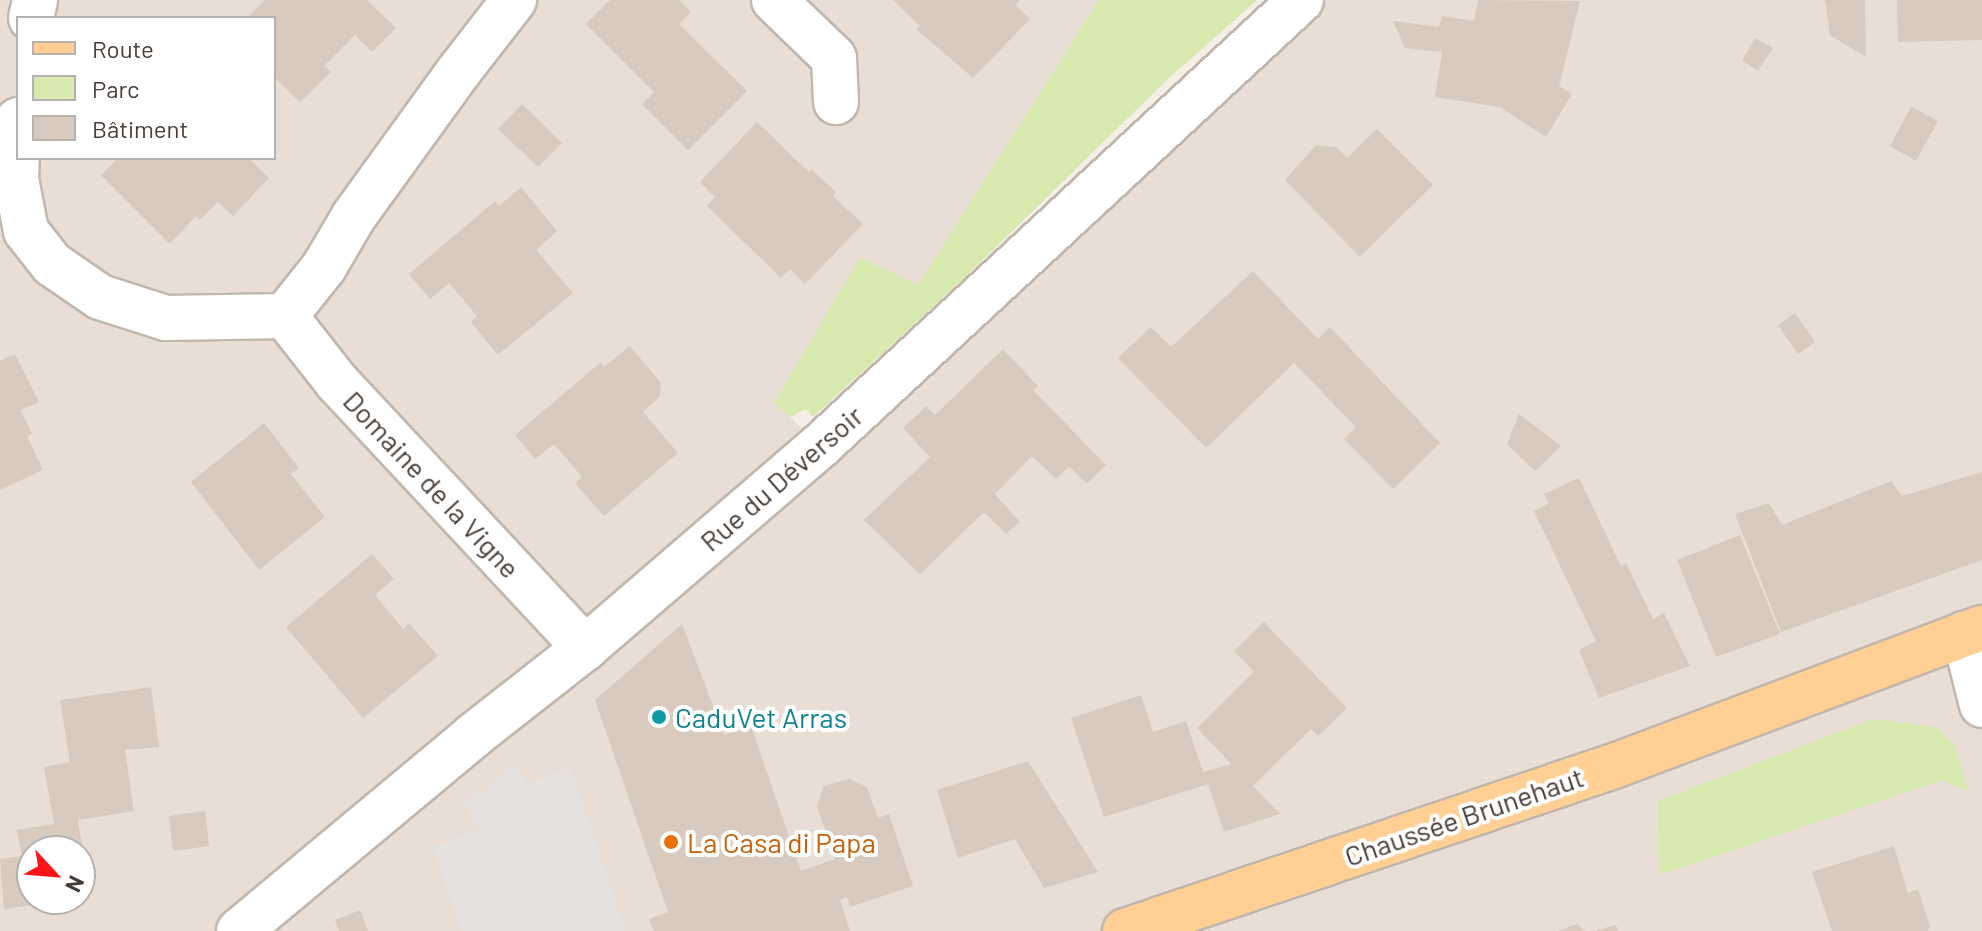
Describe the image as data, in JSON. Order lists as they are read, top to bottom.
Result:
{
  "streets": {
    "main road": ["Chaussée Brunehaut"],
    "street": ["Rue du Déversoir", "Domaine de la Vigne"]
  },
  "crossings": [
    ["Rue du Déversoir", "Domaine de la Vigne"]
  ],
  "places": ["CaduVet Arras", "La Casa di Papa"],
  "legend": ["Route", "Parc", "Bâtiment"],
  "north": "bottom right"
}
